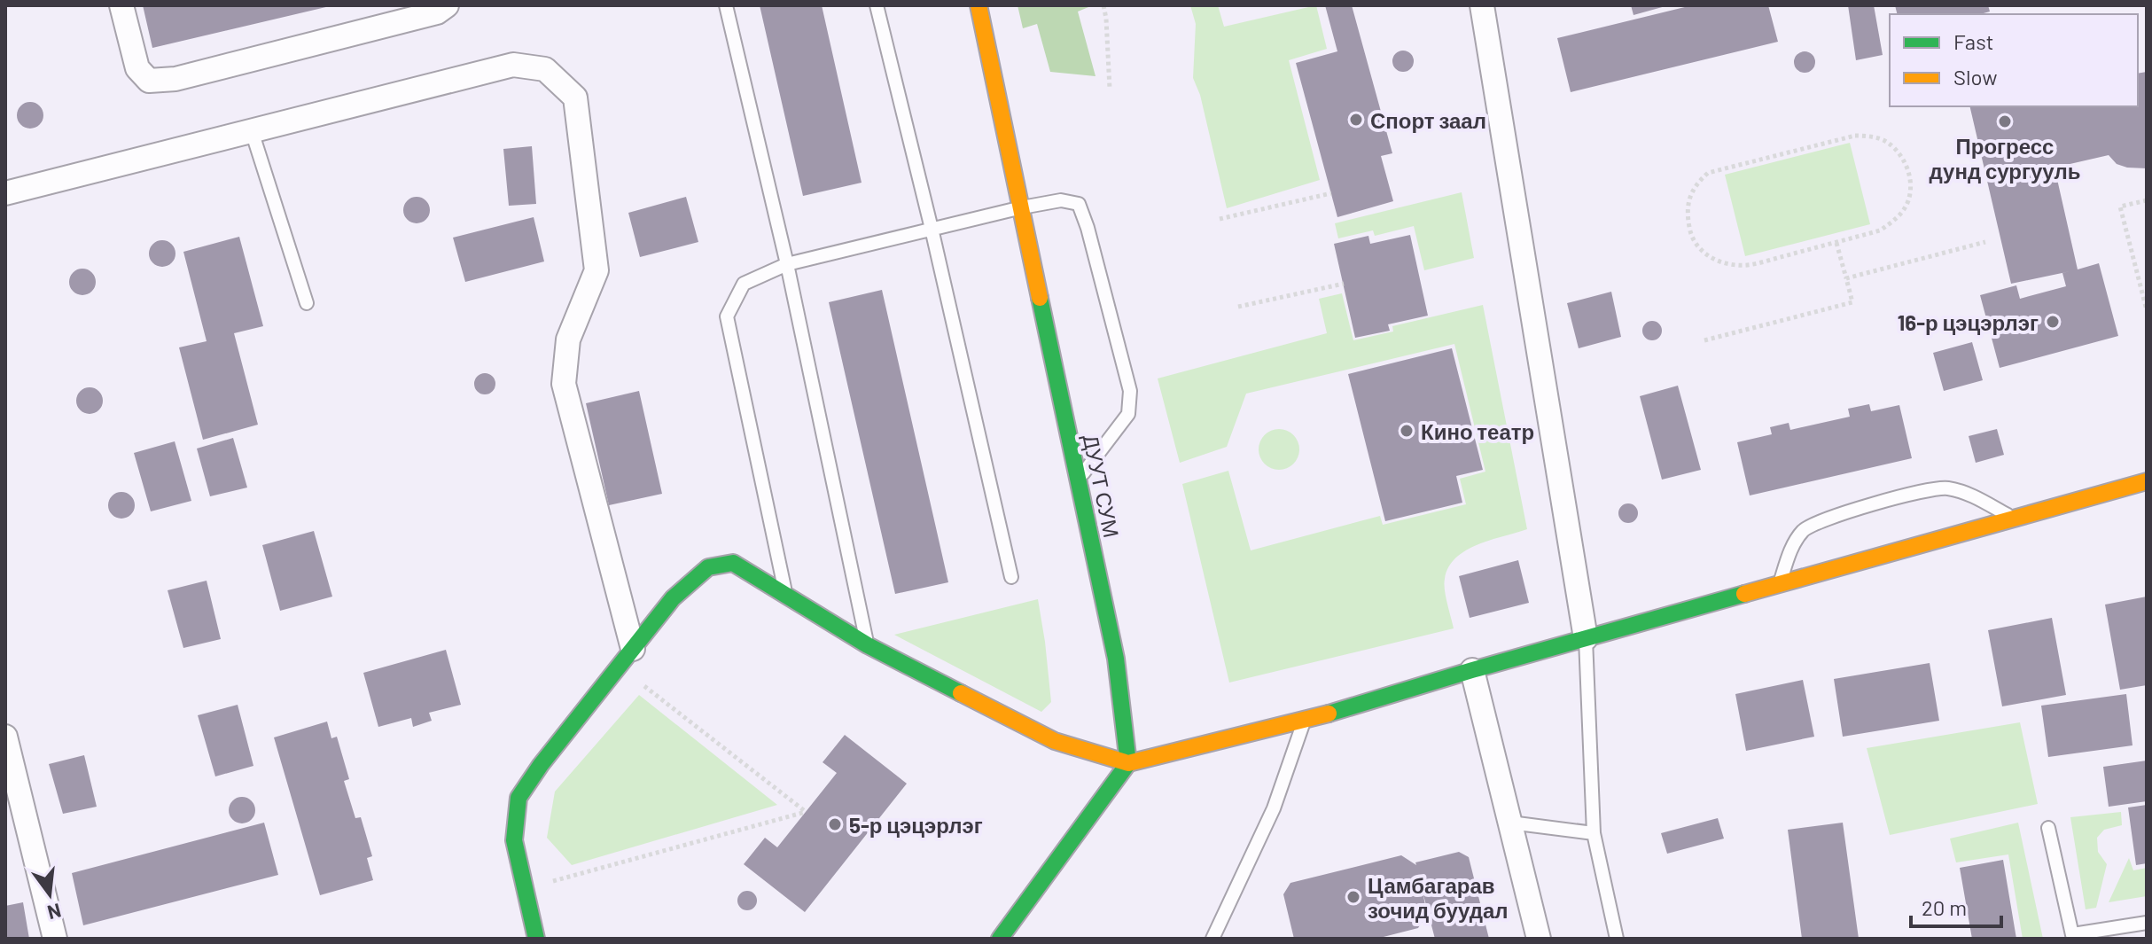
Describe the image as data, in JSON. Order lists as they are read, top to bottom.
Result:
{
  "streets": {
    "street": ["ДУУТ СУМ"]
  },
  "places": [
    "Спорт заал",
    "Прогресс дунд сургууль",
    "16-р цэцэрлэг",
    "Кино театр",
    "5-р цэцэрлэг",
    "Цамбагарав зочид буудал"
  ],
  "legend": ["Fast", "Slow"],
  "scale_bar": "20 m",
  "north": "bottom"
}
